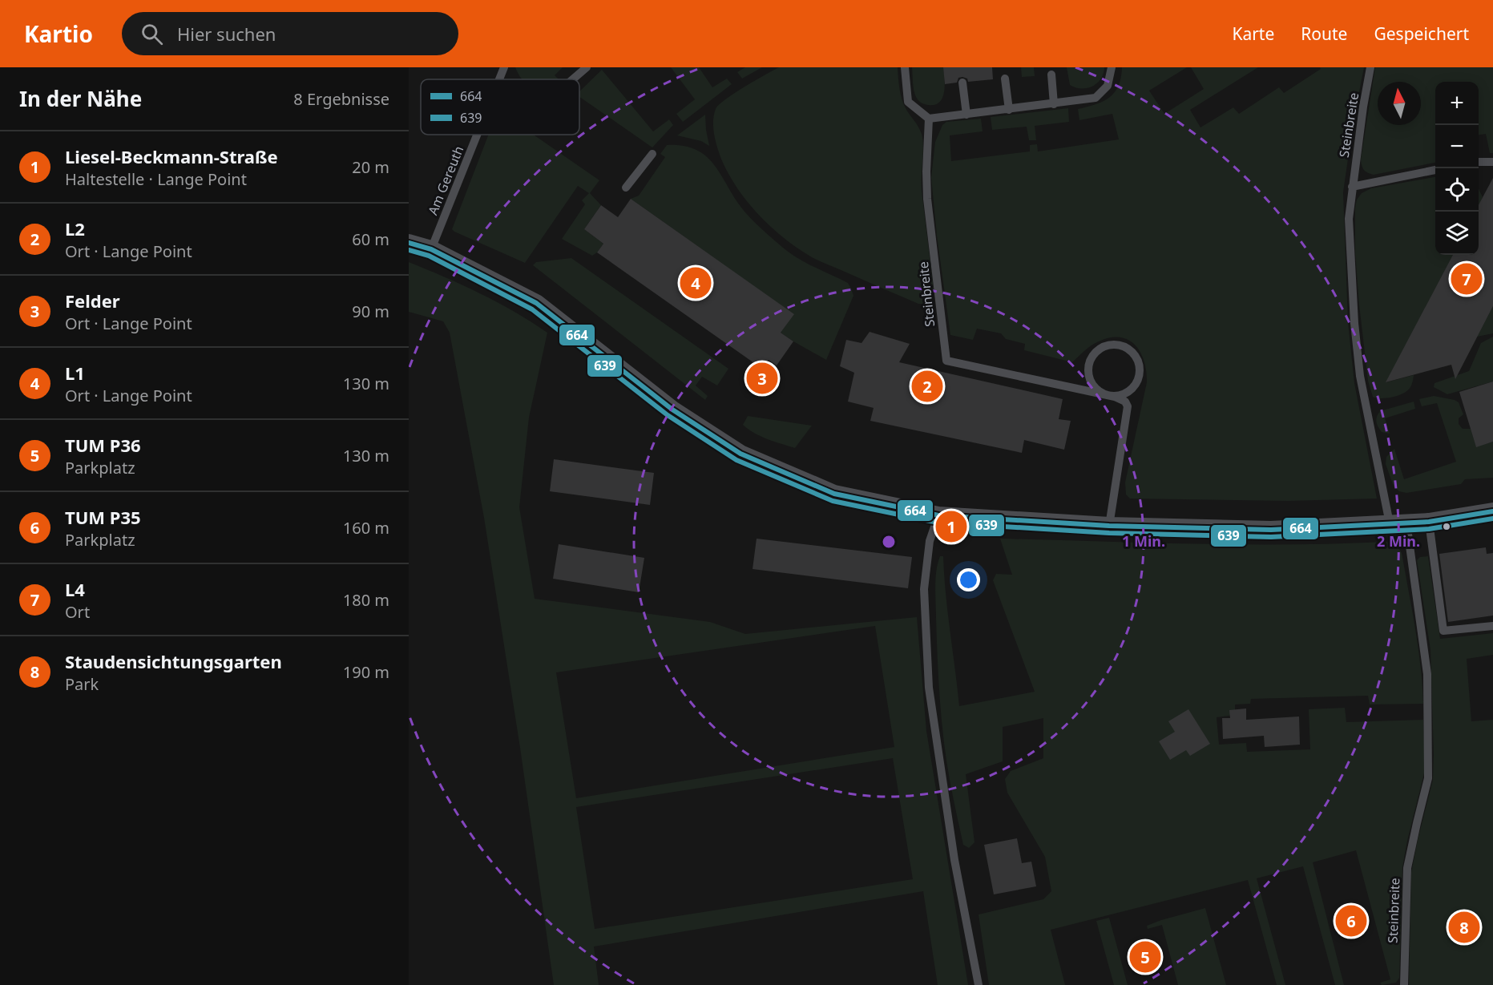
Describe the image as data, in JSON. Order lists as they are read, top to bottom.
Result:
{
  "streets": {
    "lane": ["Steinbreite", "Am Gereuth"]
  },
  "lines": ["transit line 664", "transit line 639"],
  "legend": ["664", "639"],
  "north": "top",
  "page": {
    "header": "Kartio",
    "search": "Hier suchen",
    "nav": ["Karte", "Route", "Gespeichert"],
    "heading": ["In der Nähe", "8 Ergebnisse"],
    "map_buttons": ["+", "−"],
    "list": [
      {
        "mark": "1",
        "name": "Liesel-Beckmann-Straße",
        "note": "Haltestelle · Lange Point",
        "value": "20 m"
      },
      {
        "mark": "2",
        "name": "L2",
        "note": "Ort · Lange Point",
        "value": "60 m"
      },
      {
        "mark": "3",
        "name": "Felder",
        "note": "Ort · Lange Point",
        "value": "90 m"
      },
      {
        "mark": "4",
        "name": "L1",
        "note": "Ort · Lange Point",
        "value": "130 m"
      },
      {
        "mark": "5",
        "name": "TUM P36",
        "note": "Parkplatz",
        "value": "130 m"
      },
      {
        "mark": "6",
        "name": "TUM P35",
        "note": "Parkplatz",
        "value": "160 m"
      },
      {
        "mark": "7",
        "name": "L4",
        "note": "Ort",
        "value": "180 m"
      },
      {
        "mark": "8",
        "name": "Staudensichtungsgarten",
        "note": "Park",
        "value": "190 m"
      }
    ],
    "pins": [
      "7",
      "4",
      "3",
      "2",
      "1",
      "6",
      "8",
      "5"
    ]
  },
  "rings": ["1 Min.", "2 Min."]
}
